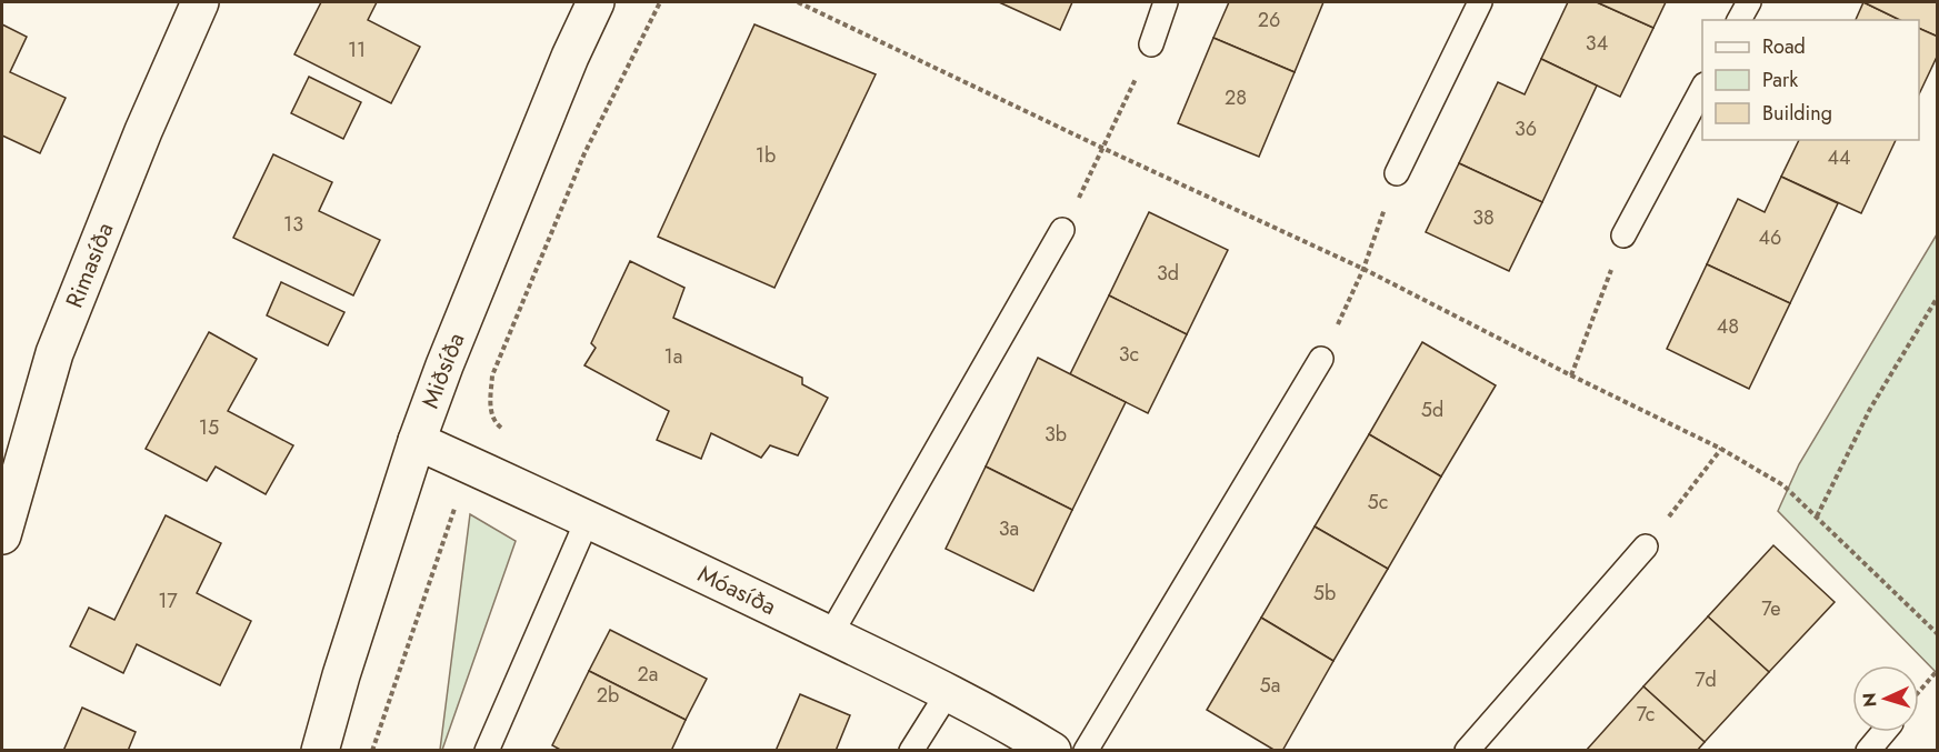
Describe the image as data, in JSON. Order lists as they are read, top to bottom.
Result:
{
  "streets": {
    "street": ["Rimasíða", "Miðsíða", "Móasíða"]
  },
  "crossings": [
    ["Miðsíða", "Móasíða"]
  ],
  "house_numbers": [
    "26",
    "34",
    "11",
    "28",
    "36",
    "1b",
    "44",
    "38",
    "13",
    "46",
    "3d",
    "48",
    "3c",
    "1a",
    "5d",
    "15",
    "3b",
    "5c",
    "3a",
    "5b",
    "17",
    "7e",
    "2a",
    "7d",
    "5a",
    "2b",
    "7c"
  ],
  "legend": ["Road", "Park", "Building"],
  "north": "left"
}
